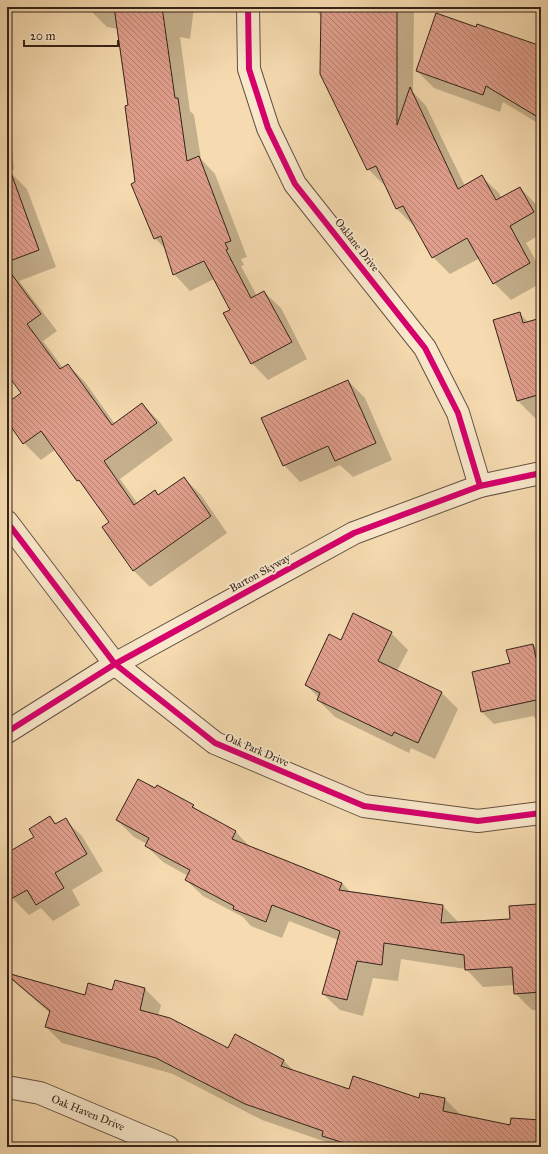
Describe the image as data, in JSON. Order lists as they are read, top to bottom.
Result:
{
  "streets": {
    "street": [
      "Oaklane Drive",
      "Barton Skyway",
      "Oak Park Drive",
      "Oak Haven Drive"
    ]
  },
  "crossings": [
    ["Oaklane Drive", "Barton Skyway"],
    ["Barton Skyway", "Oak Park Drive"]
  ],
  "scale_bar": "20 m"
}
